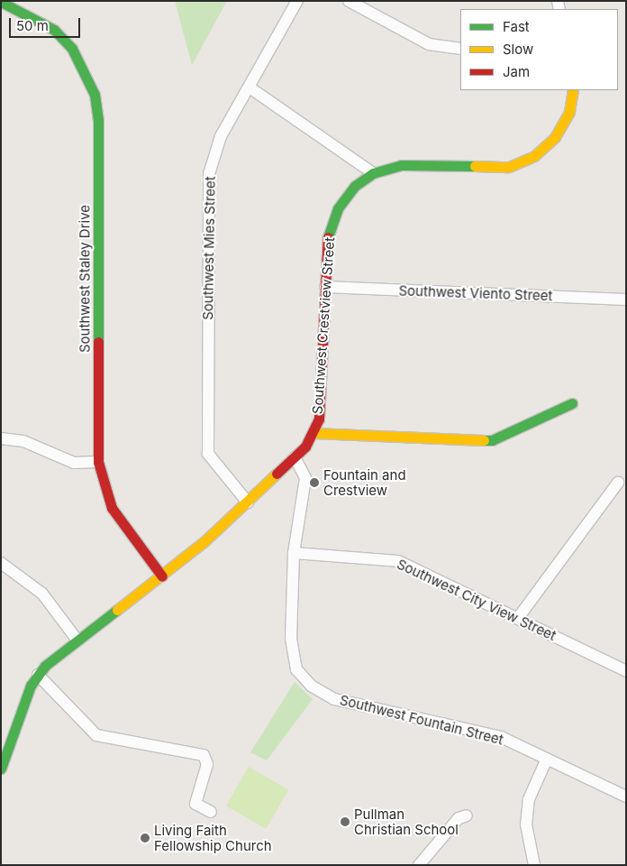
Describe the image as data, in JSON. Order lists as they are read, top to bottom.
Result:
{
  "streets": {
    "street": [
      "Southwest Mies Street",
      "Southwest Staley Drive",
      "Southwest Viento Street",
      "Southwest Crestview Street",
      "Southwest City View Street",
      "Southwest Fountain Street"
    ]
  },
  "crossings": [
    ["Southwest Mies Street", "Southwest Crestview Street"],
    ["Southwest Staley Drive", "Southwest Crestview Street"],
    ["Southwest Viento Street", "Southwest Crestview Street"],
    ["Southwest Crestview Street", "Southwest Fountain Street"],
    ["Southwest City View Street", "Southwest Fountain Street"]
  ],
  "places": ["Fountain and Crestview", "Pullman Christian School", "Living Faith Fellowship Church"],
  "legend": ["Fast", "Slow", "Jam"],
  "scale_bar": "50 m"
}
